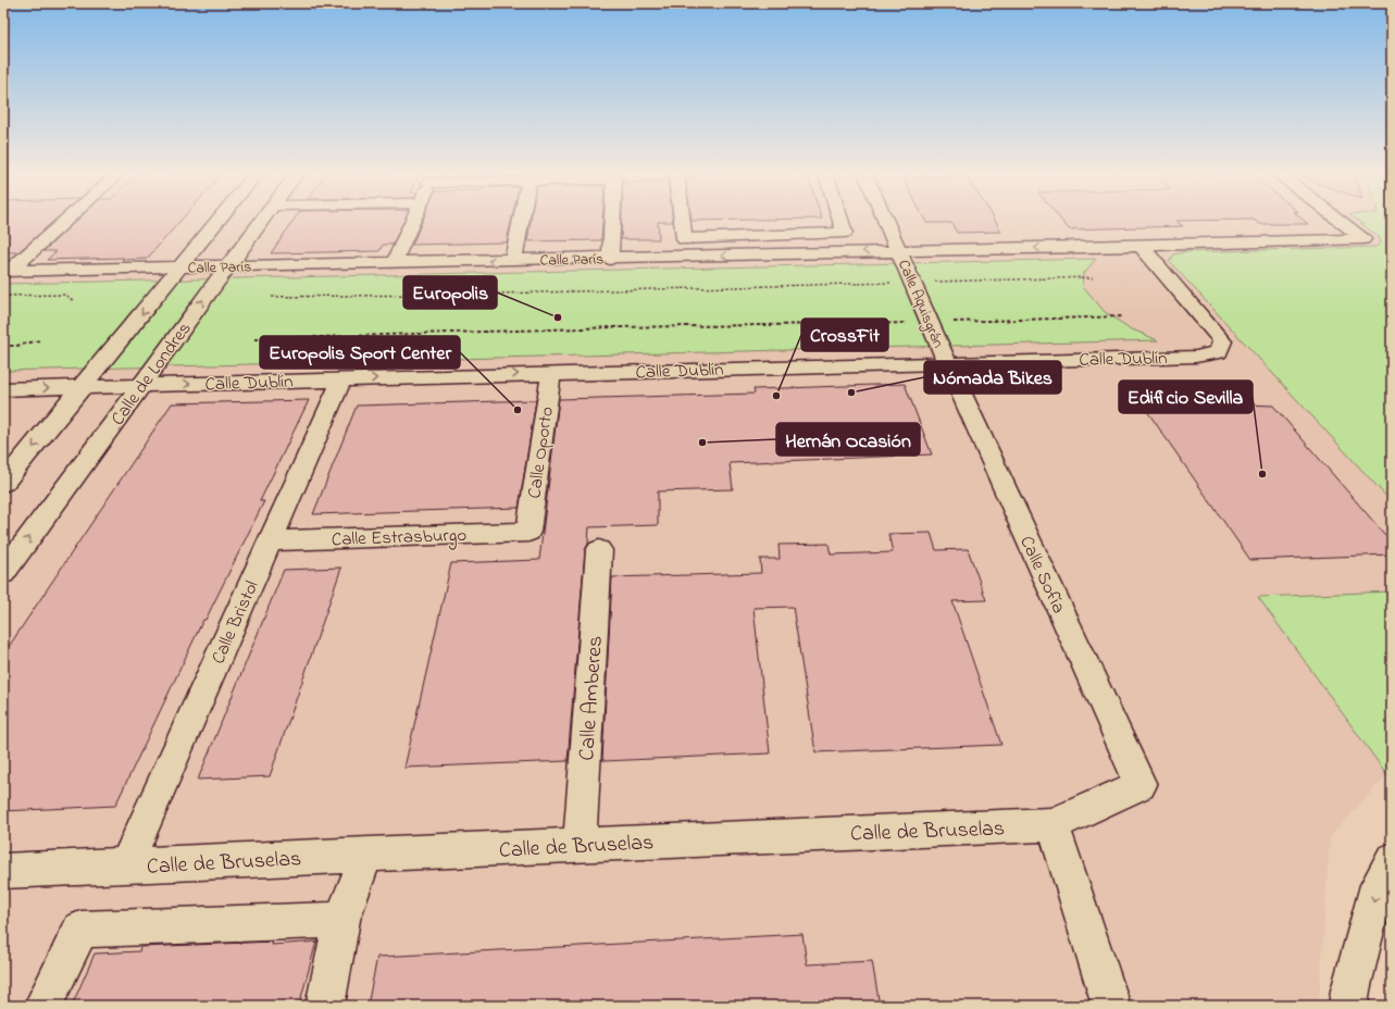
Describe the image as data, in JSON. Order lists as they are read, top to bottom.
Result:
{
  "streets": {
    "main road": [
      "Calle París",
      "Calle Aquisgrán",
      "Calle Dublín",
      "Calle de Londres",
      "Calle Oporto",
      "Calle Estrasburgo",
      "Calle Sofía",
      "Calle Bristol",
      "Calle Amberes",
      "Calle de Bruselas"
    ]
  },
  "crossings": [
    ["Calle París", "Calle Aquisgrán"],
    ["Calle París", "Calle Dublín"],
    ["Calle París", "Calle de Londres"],
    ["Calle Aquisgrán", "Calle Dublín"],
    ["Calle Aquisgrán", "Calle Sofía"],
    ["Calle Dublín", "Calle de Londres"],
    ["Calle Dublín", "Calle Oporto"],
    ["Calle Dublín", "Calle Sofía"],
    ["Calle Dublín", "Calle Bristol"],
    ["Calle Oporto", "Calle Estrasburgo"],
    ["Calle Estrasburgo", "Calle Bristol"],
    ["Calle Sofía", "Calle de Bruselas"],
    ["Calle Bristol", "Calle de Bruselas"],
    ["Calle Amberes", "Calle de Bruselas"]
  ],
  "one_way": ["Calle París", "Calle Dublín"],
  "places": [
    "Europolis",
    "Nómada Bikes",
    "CrossFit",
    "Europolis Sport Center",
    "Hernán Ocasión",
    "Edificio Sevilla"
  ]
}
